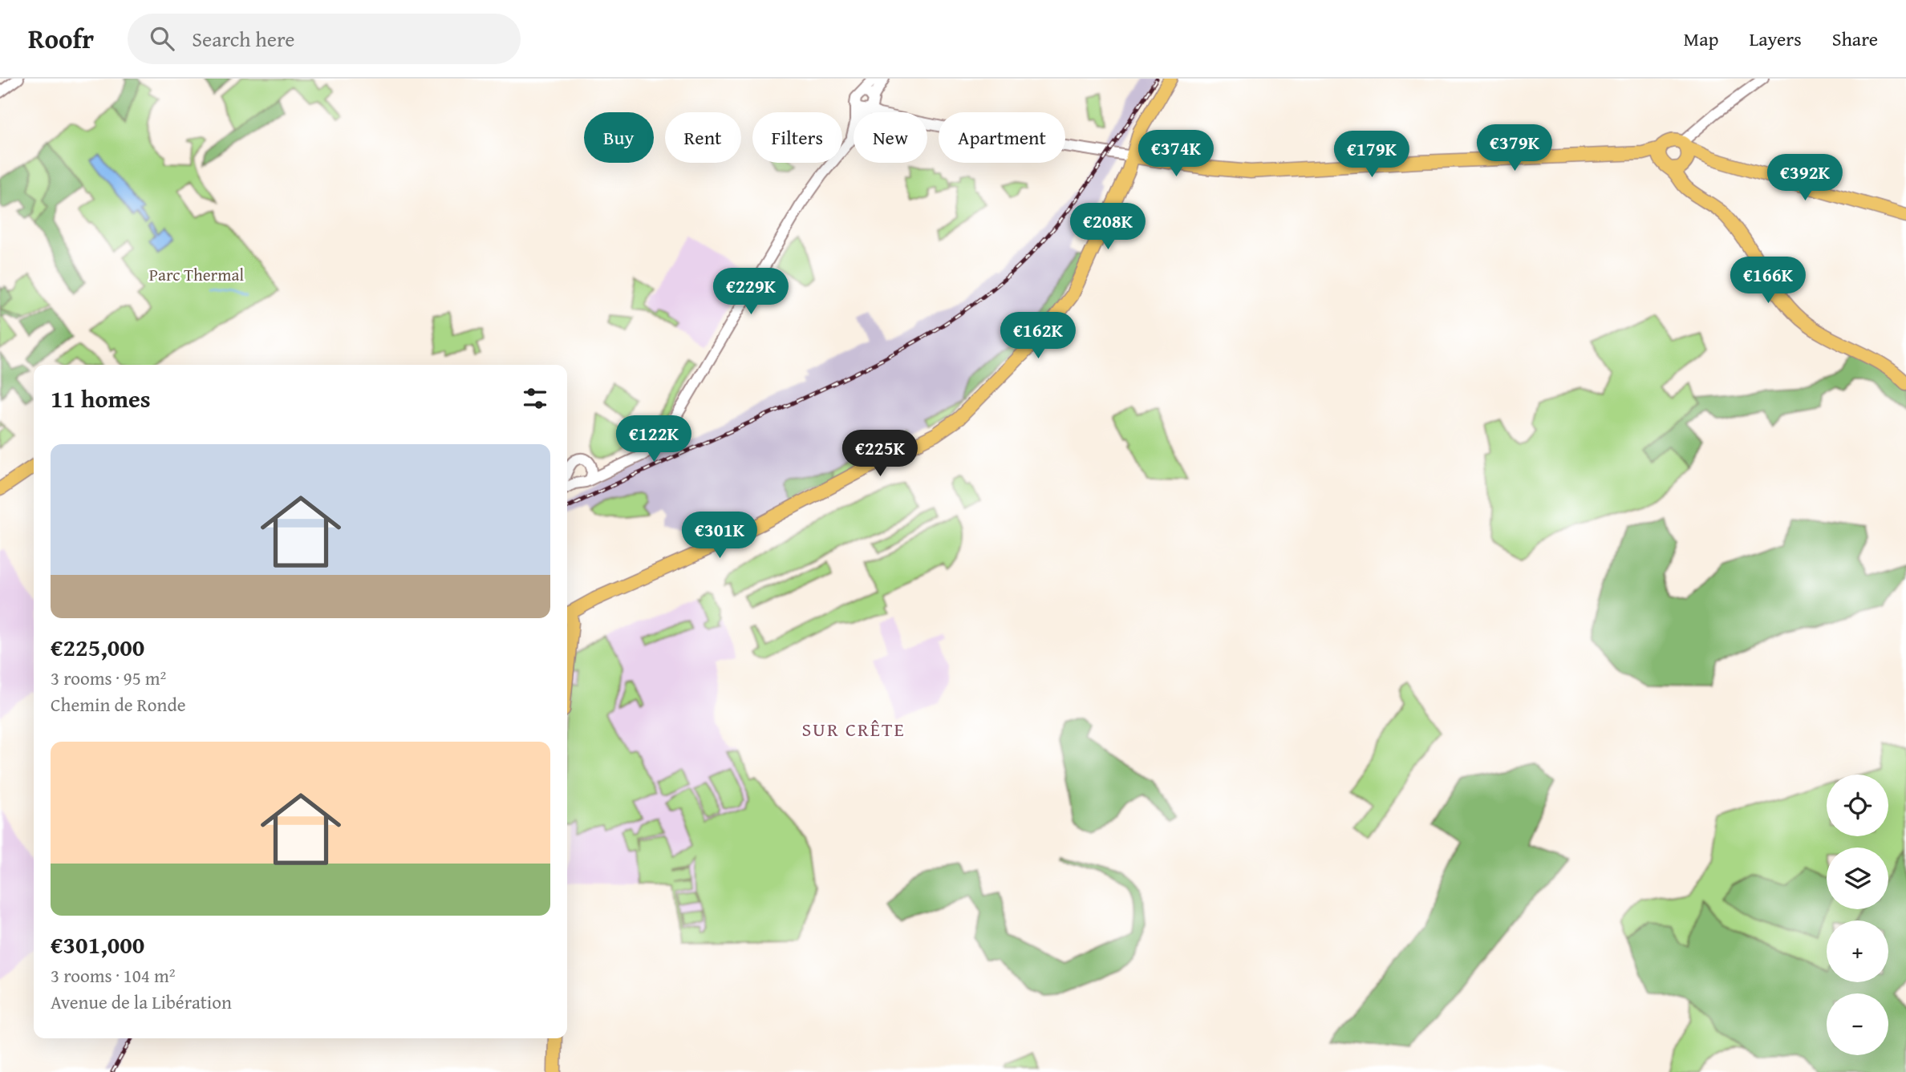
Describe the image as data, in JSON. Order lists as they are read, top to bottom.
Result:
{
  "districts": ["SUR CRÊTE"],
  "parks": ["Parc Thermal"],
  "page": {
    "header": "Roofr",
    "search": "Search here",
    "nav": ["Map", "Layers", "Share"],
    "chip": [
      "Buy",
      "Rent",
      "Filters",
      "New",
      "Apartment"
    ],
    "price": [
      "€379K",
      "€374K",
      "€179K",
      "€392K",
      "€208K",
      "€166K",
      "€229K",
      "€162K",
      "€122K",
      "€225K",
      "€301K"
    ],
    "heading": "11 homes",
    "list": [
      {
        "name": "€225,000",
        "note": "3 rooms · 95 m² · Chemin de Ronde"
      },
      {
        "name": "€301,000",
        "note": "3 rooms · 104 m² · Avenue de la Libération"
      }
    ],
    "map_buttons": ["+", "−"]
  }
}
